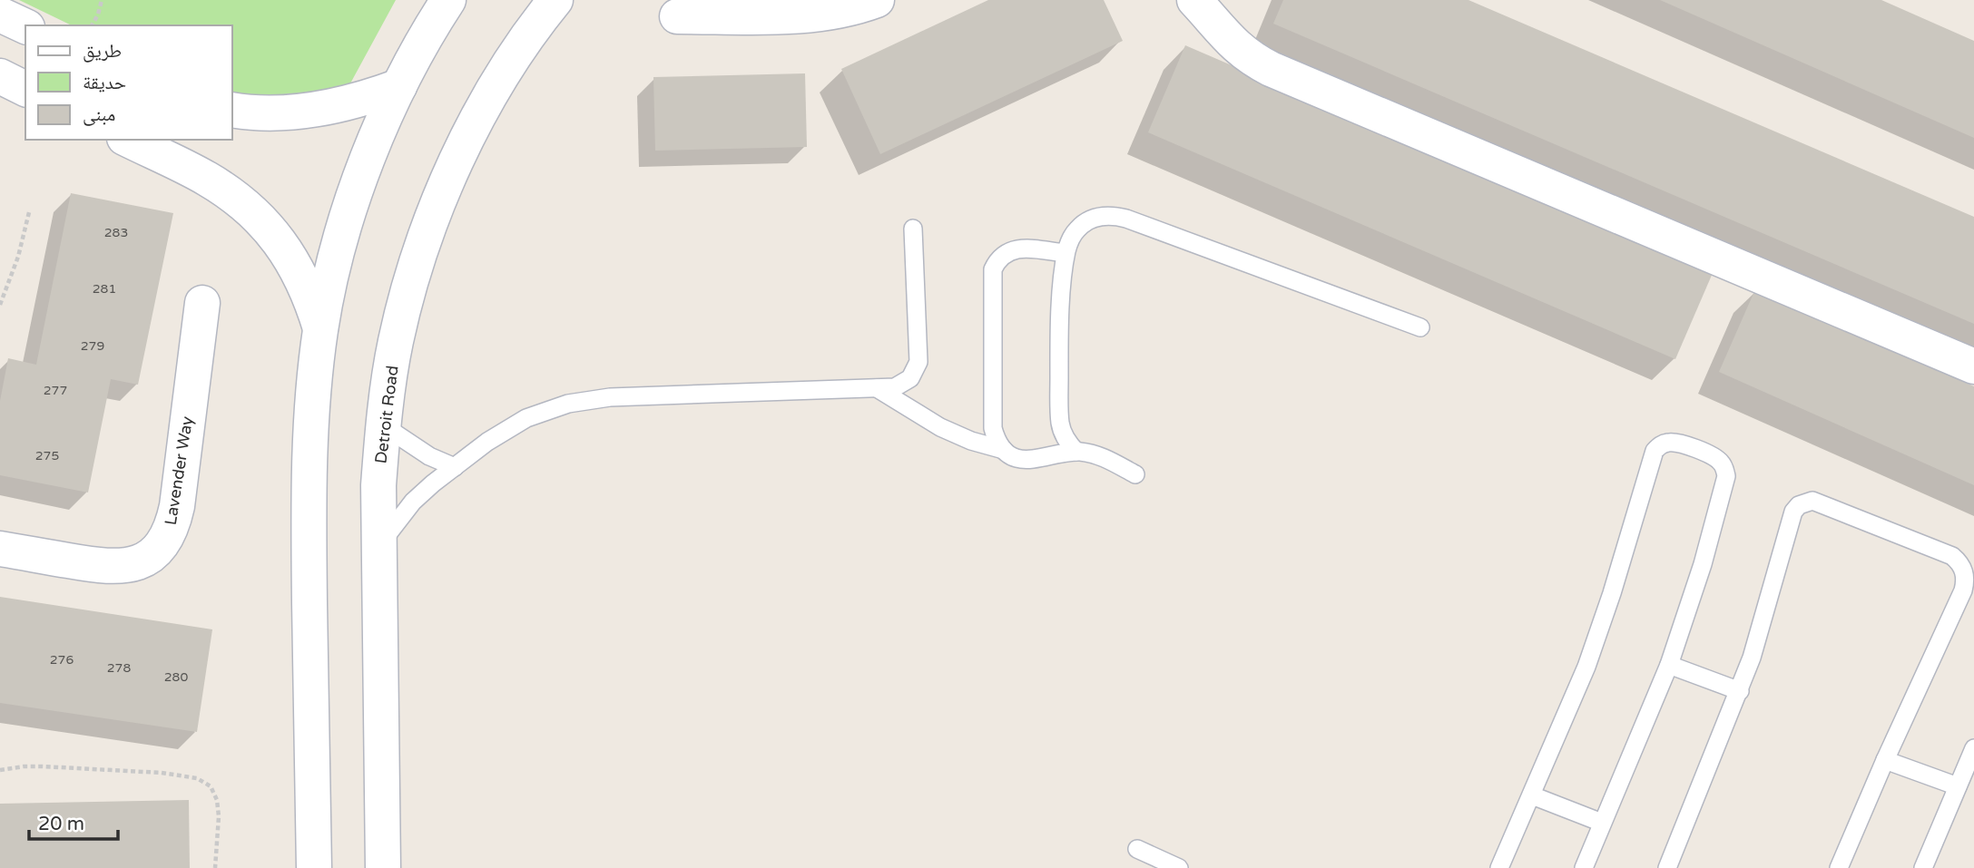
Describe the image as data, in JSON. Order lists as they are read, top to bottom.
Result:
{
  "streets": {
    "street": ["Detroit Road", "Lavender Way"]
  },
  "house_numbers": [
    "283",
    "281",
    "279",
    "277",
    "275",
    "276",
    "278",
    "280"
  ],
  "legend": ["طريق", "حديقة", "مبنى"],
  "scale_bar": "20 m"
}
